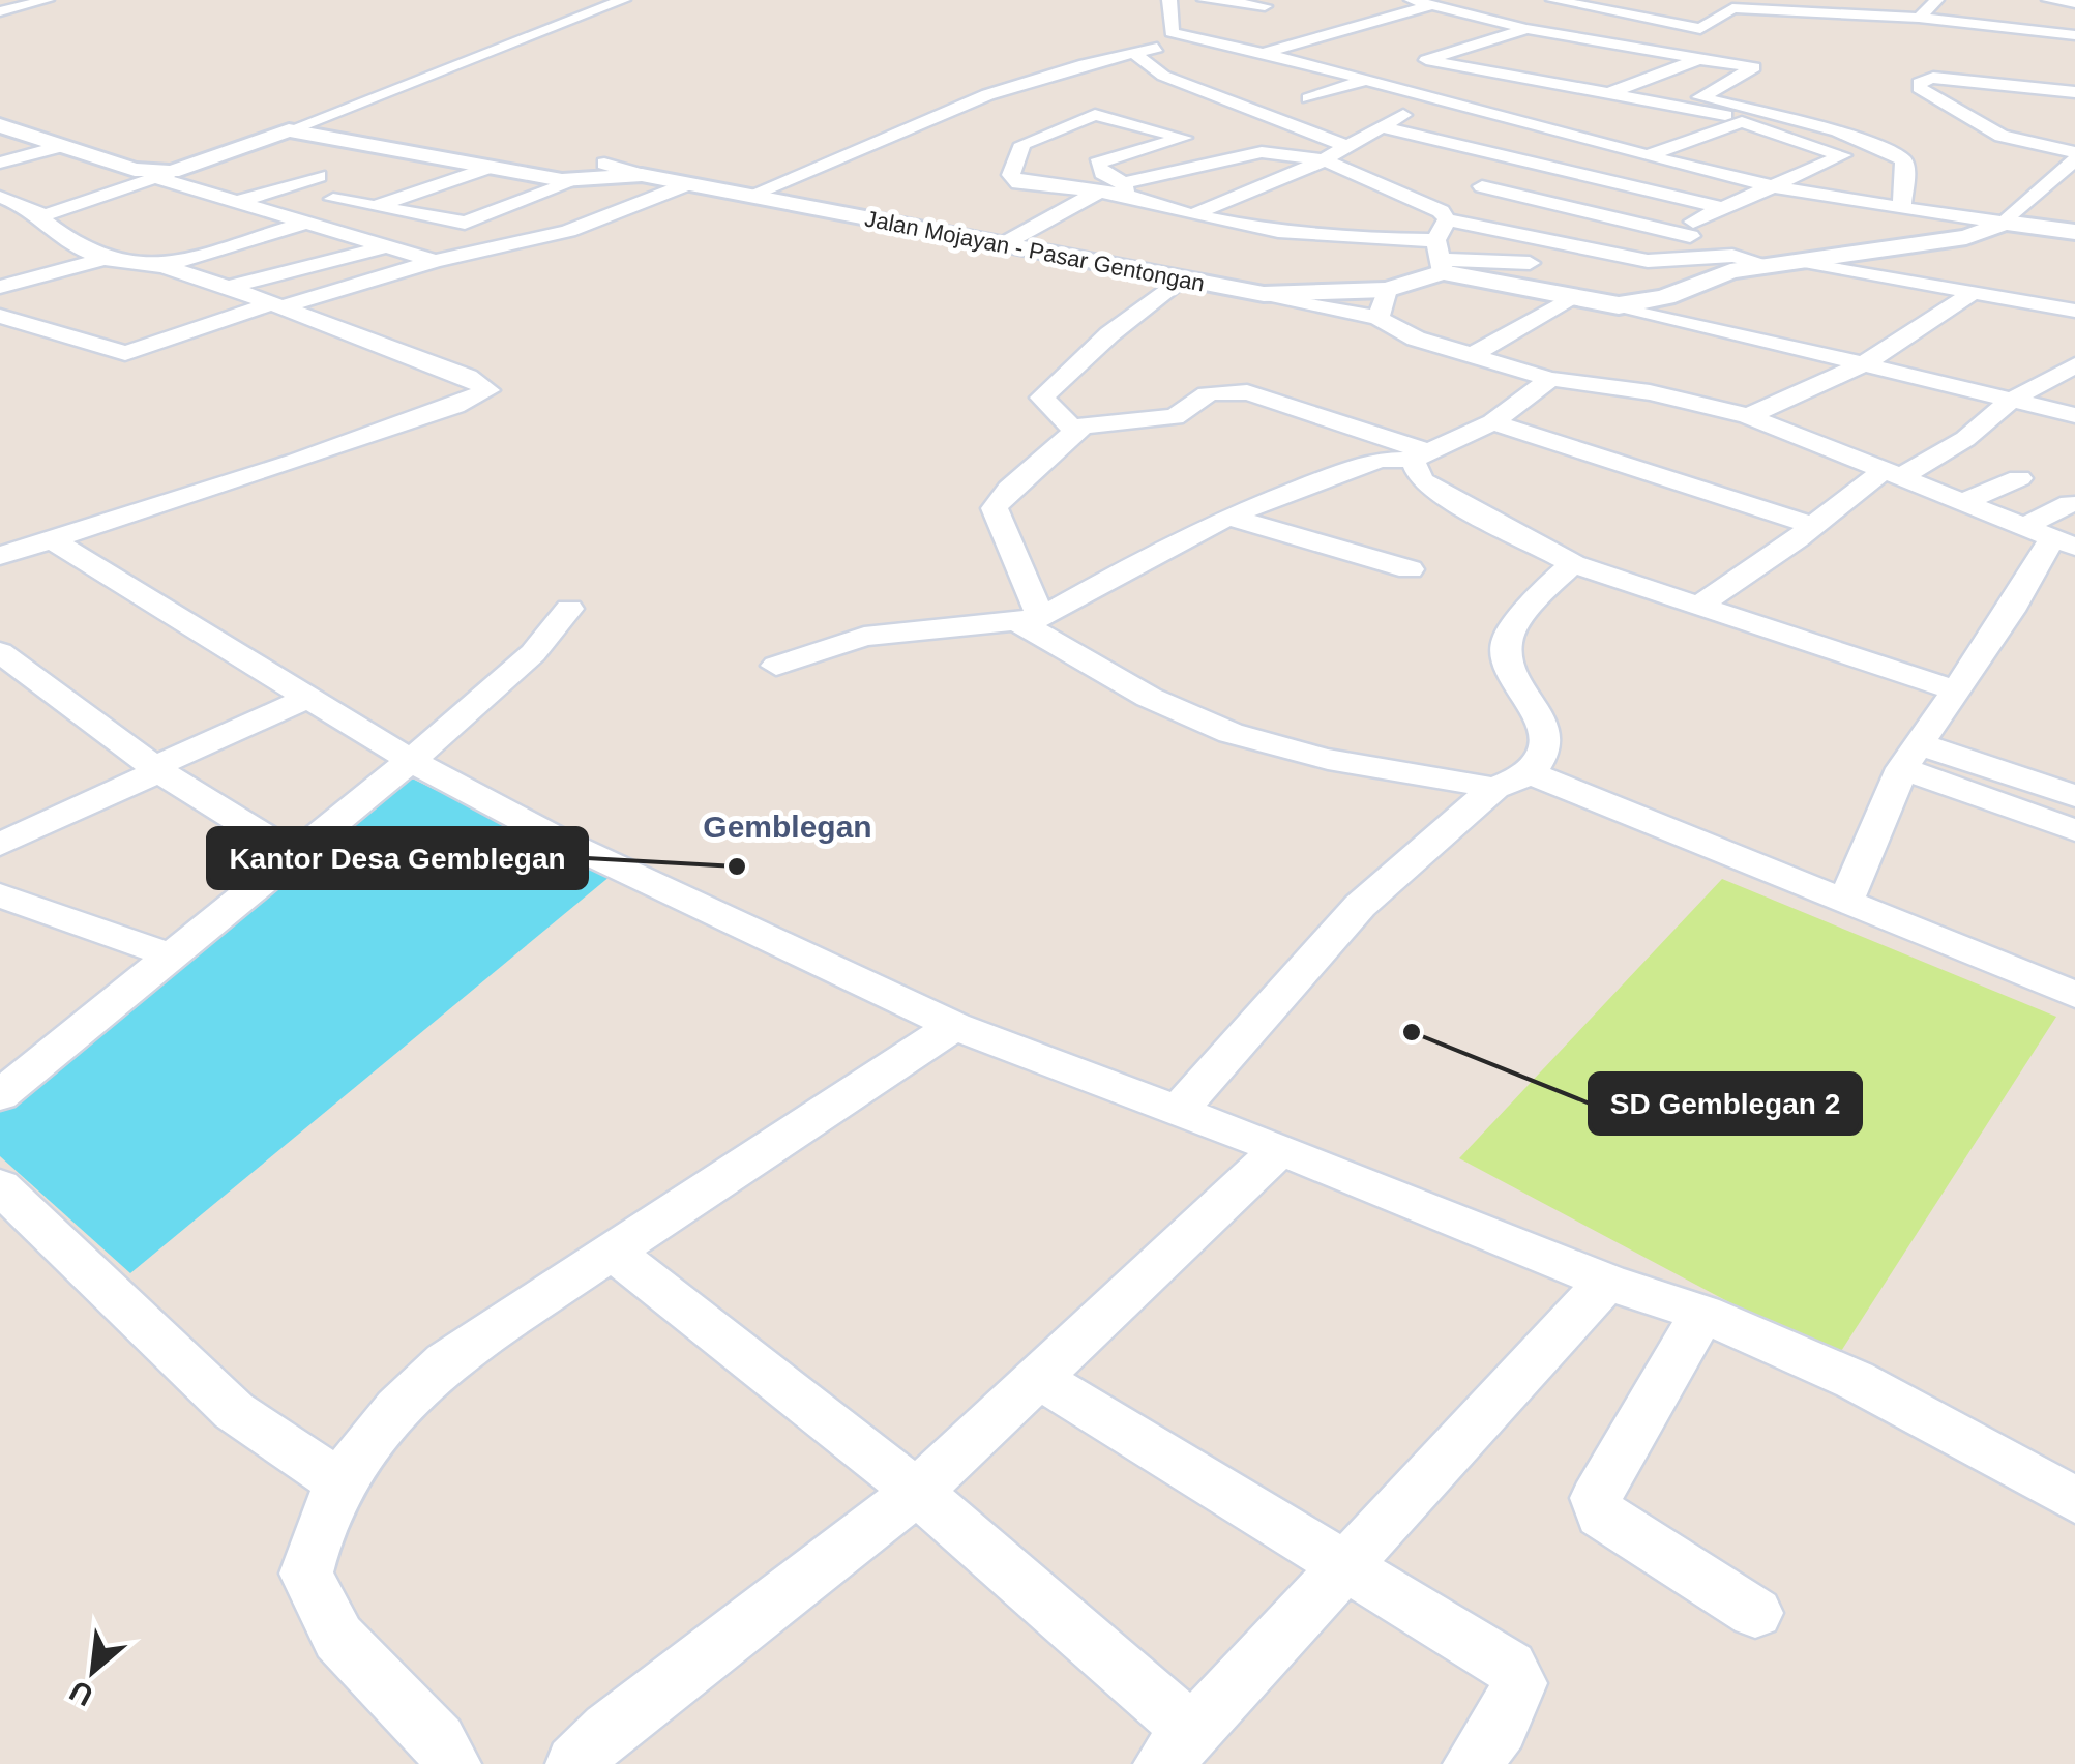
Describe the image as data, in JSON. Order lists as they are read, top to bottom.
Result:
{
  "streets": {
    "street": ["Jalan Mojayan - Pasar Gentongan"]
  },
  "districts": ["Gemblegan"],
  "places": ["Kantor Desa Gemblegan", "SD Gemblegan 2"],
  "north": "bottom left"
}
